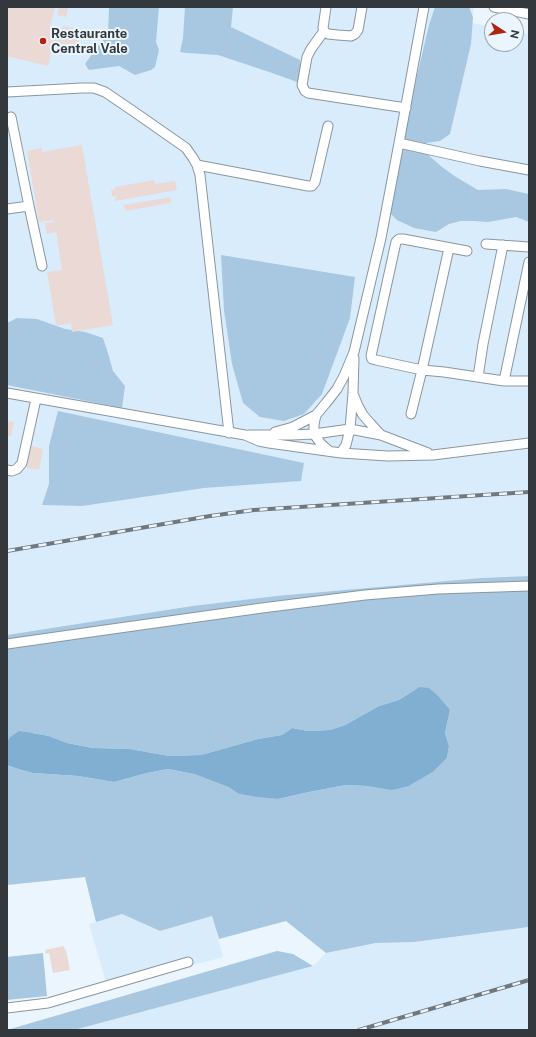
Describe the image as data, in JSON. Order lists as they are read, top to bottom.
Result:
{
  "places": ["Restaurante Central Vale"],
  "north": "right"
}
